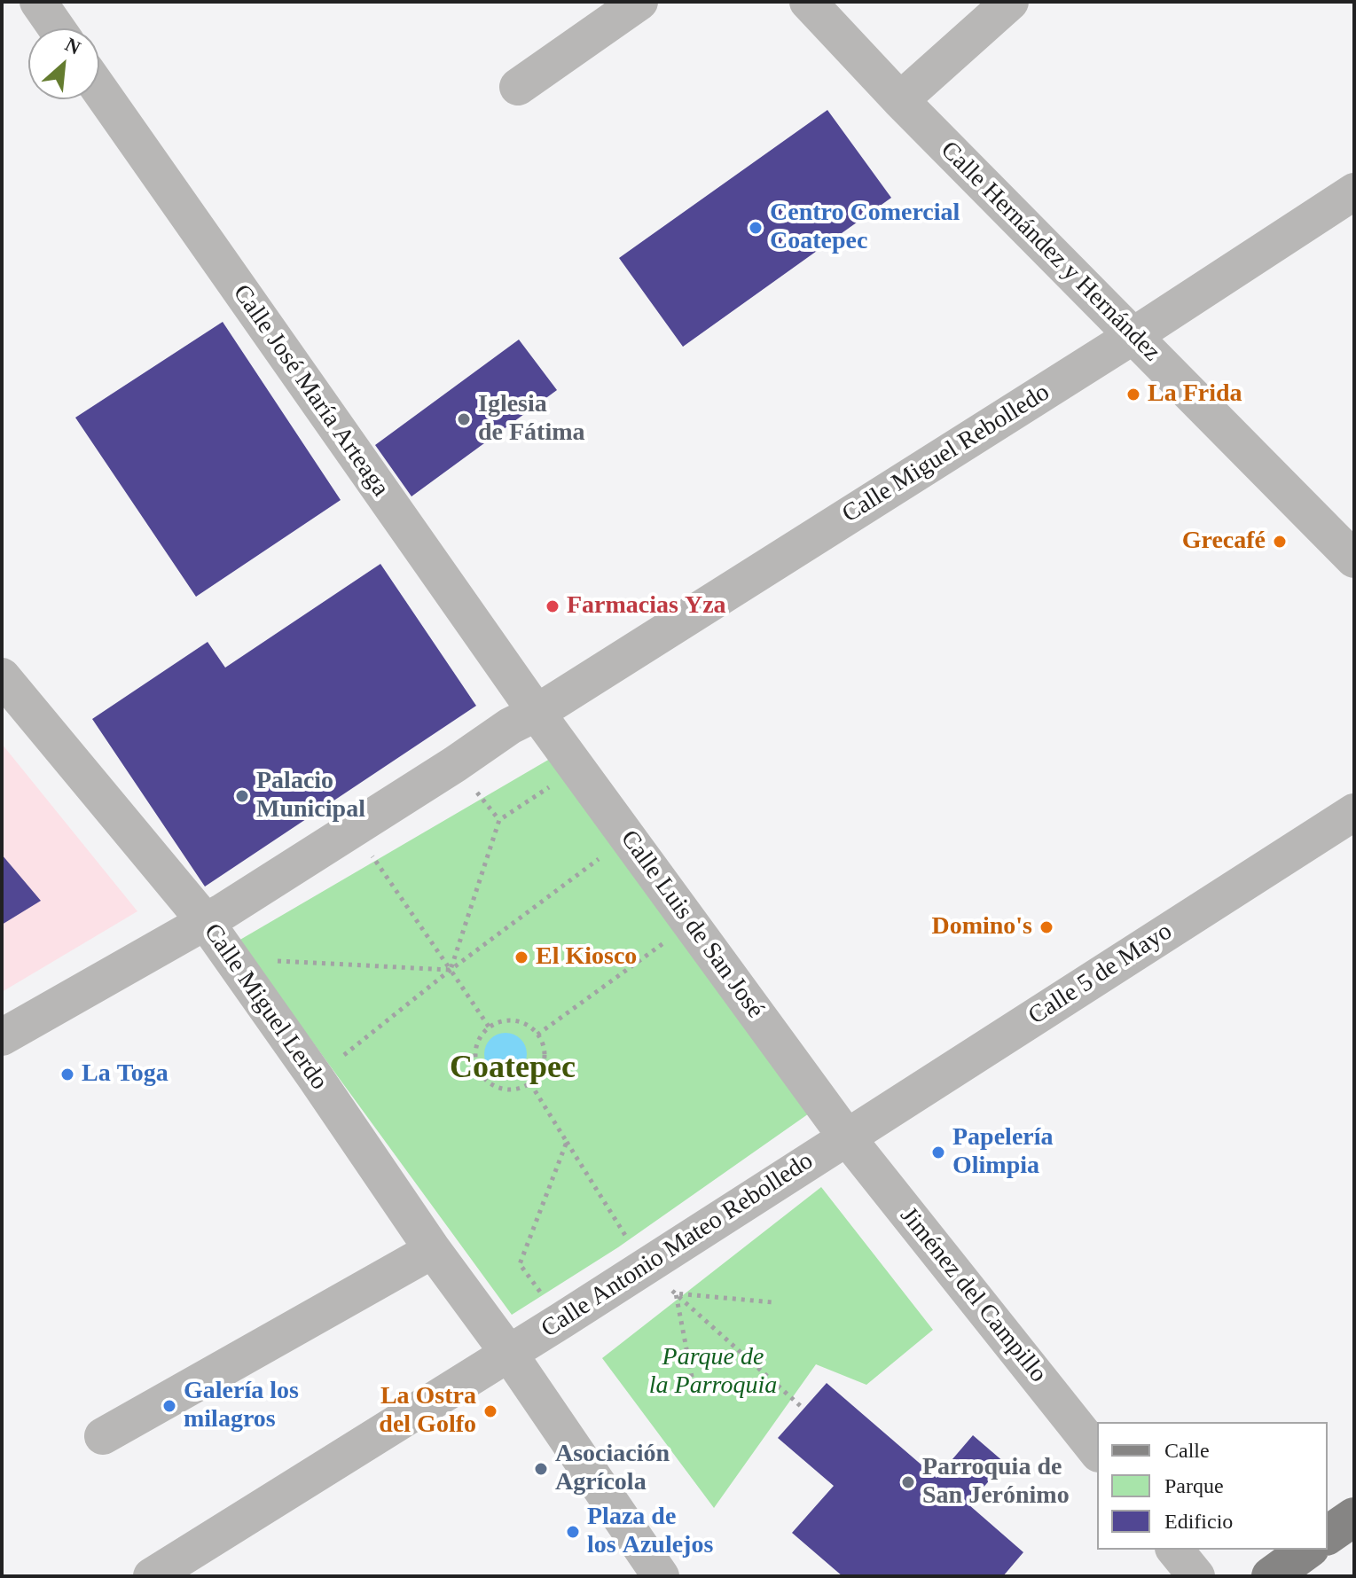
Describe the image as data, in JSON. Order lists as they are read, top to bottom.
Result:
{
  "streets": {
    "street": [
      "Calle Hernández y Hernández",
      "Calle José María Arteaga",
      "Calle Miguel Rebolledo",
      "Calle Luis de San José",
      "Calle 5 de Mayo",
      "Calle Miguel Lerdo",
      "Calle Antonio Mateo Rebolledo",
      "Jiménez del Campillo"
    ]
  },
  "crossings": [
    ["Calle Hernández y Hernández", "Calle Miguel Rebolledo"],
    ["Calle José María Arteaga", "Calle Miguel Rebolledo"],
    ["Calle José María Arteaga", "Calle Luis de San José"],
    ["Calle Miguel Rebolledo", "Calle Luis de San José"],
    ["Calle Miguel Rebolledo", "Calle Miguel Lerdo"],
    ["Calle Luis de San José", "Calle 5 de Mayo"],
    ["Calle Luis de San José", "Calle Antonio Mateo Rebolledo"],
    ["Calle Luis de San José", "Jiménez del Campillo"],
    ["Calle 5 de Mayo", "Calle Antonio Mateo Rebolledo"],
    ["Calle 5 de Mayo", "Jiménez del Campillo"],
    ["Calle Miguel Lerdo", "Calle Antonio Mateo Rebolledo"],
    ["Calle Antonio Mateo Rebolledo", "Jiménez del Campillo"]
  ],
  "districts": ["Coatepec"],
  "parks": ["Parque de la Parroquia"],
  "places": [
    "Centro Comercial Coatepec",
    "La Frida",
    "Iglesia de Fátima",
    "Grecafé",
    "Farmacias Yza",
    "Palacio Municipal",
    "Domino's",
    "El Kiosco",
    "La Toga",
    "Papelería Olimpia",
    "Galería los milagros",
    "La Ostra del Golfo",
    "Asociación Agrícola",
    "Parroquia de San Jerónimo",
    "Plaza de los Azulejos"
  ],
  "legend": ["Calle", "Parque", "Edificio"],
  "north": "top right"
}
